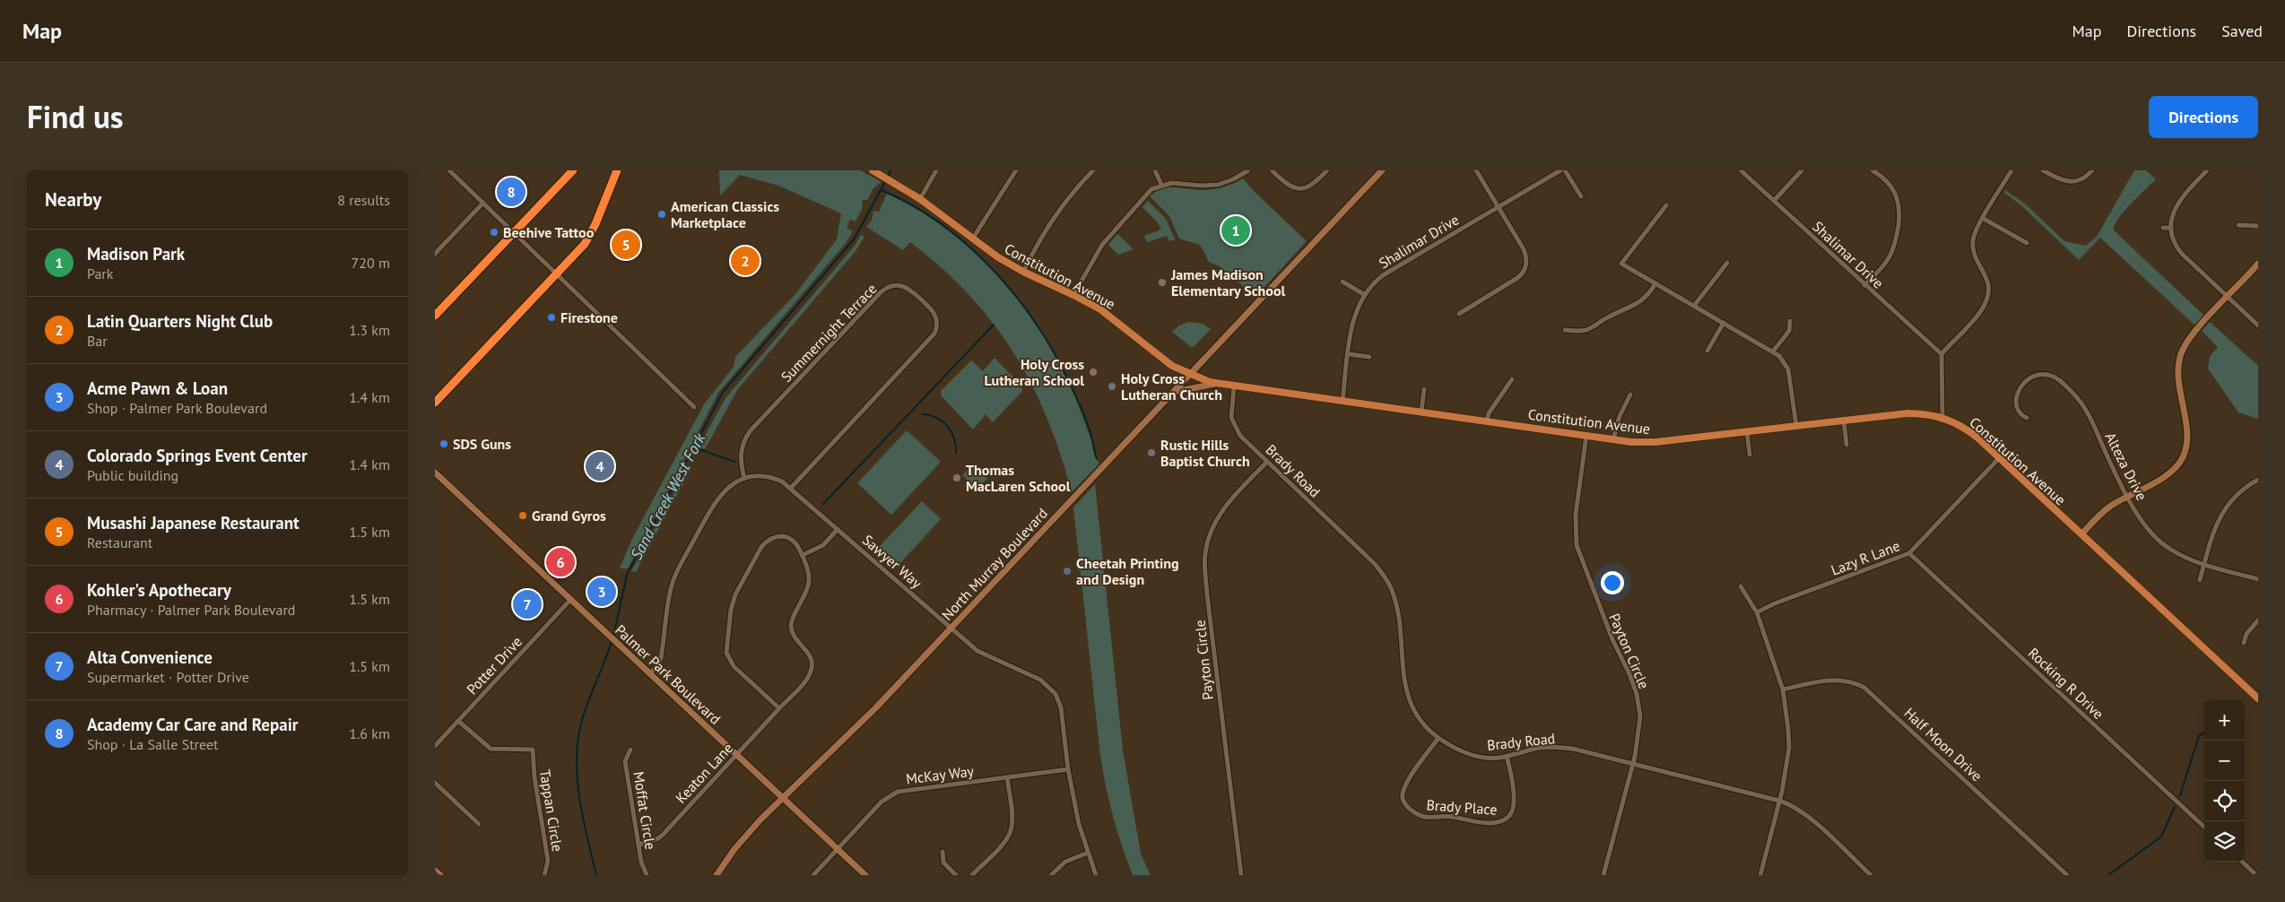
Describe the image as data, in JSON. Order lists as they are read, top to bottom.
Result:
{
  "streets": {
    "main road": ["Constitution Avenue", "North Murray Boulevard", "Palmer Park Boulevard"],
    "street": [
      "Shalimar Drive",
      "Summernight Terrace",
      "Alteza Drive",
      "Brady Road",
      "Lazy R Lane",
      "Sawyer Way",
      "Payton Circle",
      "Potter Drive",
      "Rocking R Drive",
      "Half Moon Drive",
      "Keaton Lane",
      "McKay Way",
      "Brady Place",
      "Tappan Circle",
      "Moffat Circle"
    ]
  },
  "crossings": [
    ["Shalimar Drive", "Constitution Avenue"],
    ["Constitution Avenue", "Brady Road"],
    ["Constitution Avenue", "Lazy R Lane"],
    ["Constitution Avenue", "North Murray Boulevard"],
    ["Constitution Avenue", "Payton Circle"],
    ["Summernight Terrace", "Sawyer Way"],
    ["Brady Road", "Payton Circle"],
    ["Brady Road", "Brady Place"],
    ["Lazy R Lane", "Rocking R Drive"],
    ["Sawyer Way", "North Murray Boulevard"],
    ["Sawyer Way", "Palmer Park Boulevard"],
    ["Sawyer Way", "McKay Way"],
    ["North Murray Boulevard", "Palmer Park Boulevard"],
    ["Potter Drive", "Palmer Park Boulevard"],
    ["Potter Drive", "Tappan Circle"],
    ["Palmer Park Boulevard", "Keaton Lane"],
    ["Palmer Park Boulevard", "McKay Way"],
    ["Keaton Lane", "Moffat Circle"]
  ],
  "water": ["Sand Creek West Fork"],
  "places": [
    "American Classics Marketplace",
    "Beehive Tattoo",
    "James Madison Elementary School",
    "Firestone",
    "Holy Cross Lutheran School",
    "Holy Cross Lutheran Church",
    "SDS Guns",
    "Rustic Hills Baptist Church",
    "Thomas MacLaren School",
    "Grand Gyros",
    "Cheetah Printing and Design"
  ],
  "page": {
    "header": "Map",
    "nav": ["Map", "Directions", "Saved"],
    "title": "Find us",
    "buttons": "Directions",
    "heading": ["Nearby", "8 results"],
    "pins": [
      "8",
      "1",
      "5",
      "2",
      "4",
      "6",
      "3",
      "7"
    ],
    "list": [
      {
        "mark": "1",
        "name": "Madison Park",
        "note": "Park",
        "value": "720 m"
      },
      {
        "mark": "2",
        "name": "Latin Quarters Night Club",
        "note": "Bar",
        "value": "1.3 km"
      },
      {
        "mark": "3",
        "name": "Acme Pawn & Loan",
        "note": "Shop · Palmer Park Boulevard",
        "value": "1.4 km"
      },
      {
        "mark": "4",
        "name": "Colorado Springs Event Center",
        "note": "Public building",
        "value": "1.4 km"
      },
      {
        "mark": "5",
        "name": "Musashi Japanese Restaurant",
        "note": "Restaurant",
        "value": "1.5 km"
      },
      {
        "mark": "6",
        "name": "Kohler's Apothecary",
        "note": "Pharmacy · Palmer Park Boulevard",
        "value": "1.5 km"
      },
      {
        "mark": "7",
        "name": "Alta Convenience",
        "note": "Supermarket · Potter Drive",
        "value": "1.5 km"
      },
      {
        "mark": "8",
        "name": "Academy Car Care and Repair",
        "note": "Shop · La Salle Street",
        "value": "1.6 km"
      }
    ],
    "map_buttons": ["+", "−"]
  }
}
